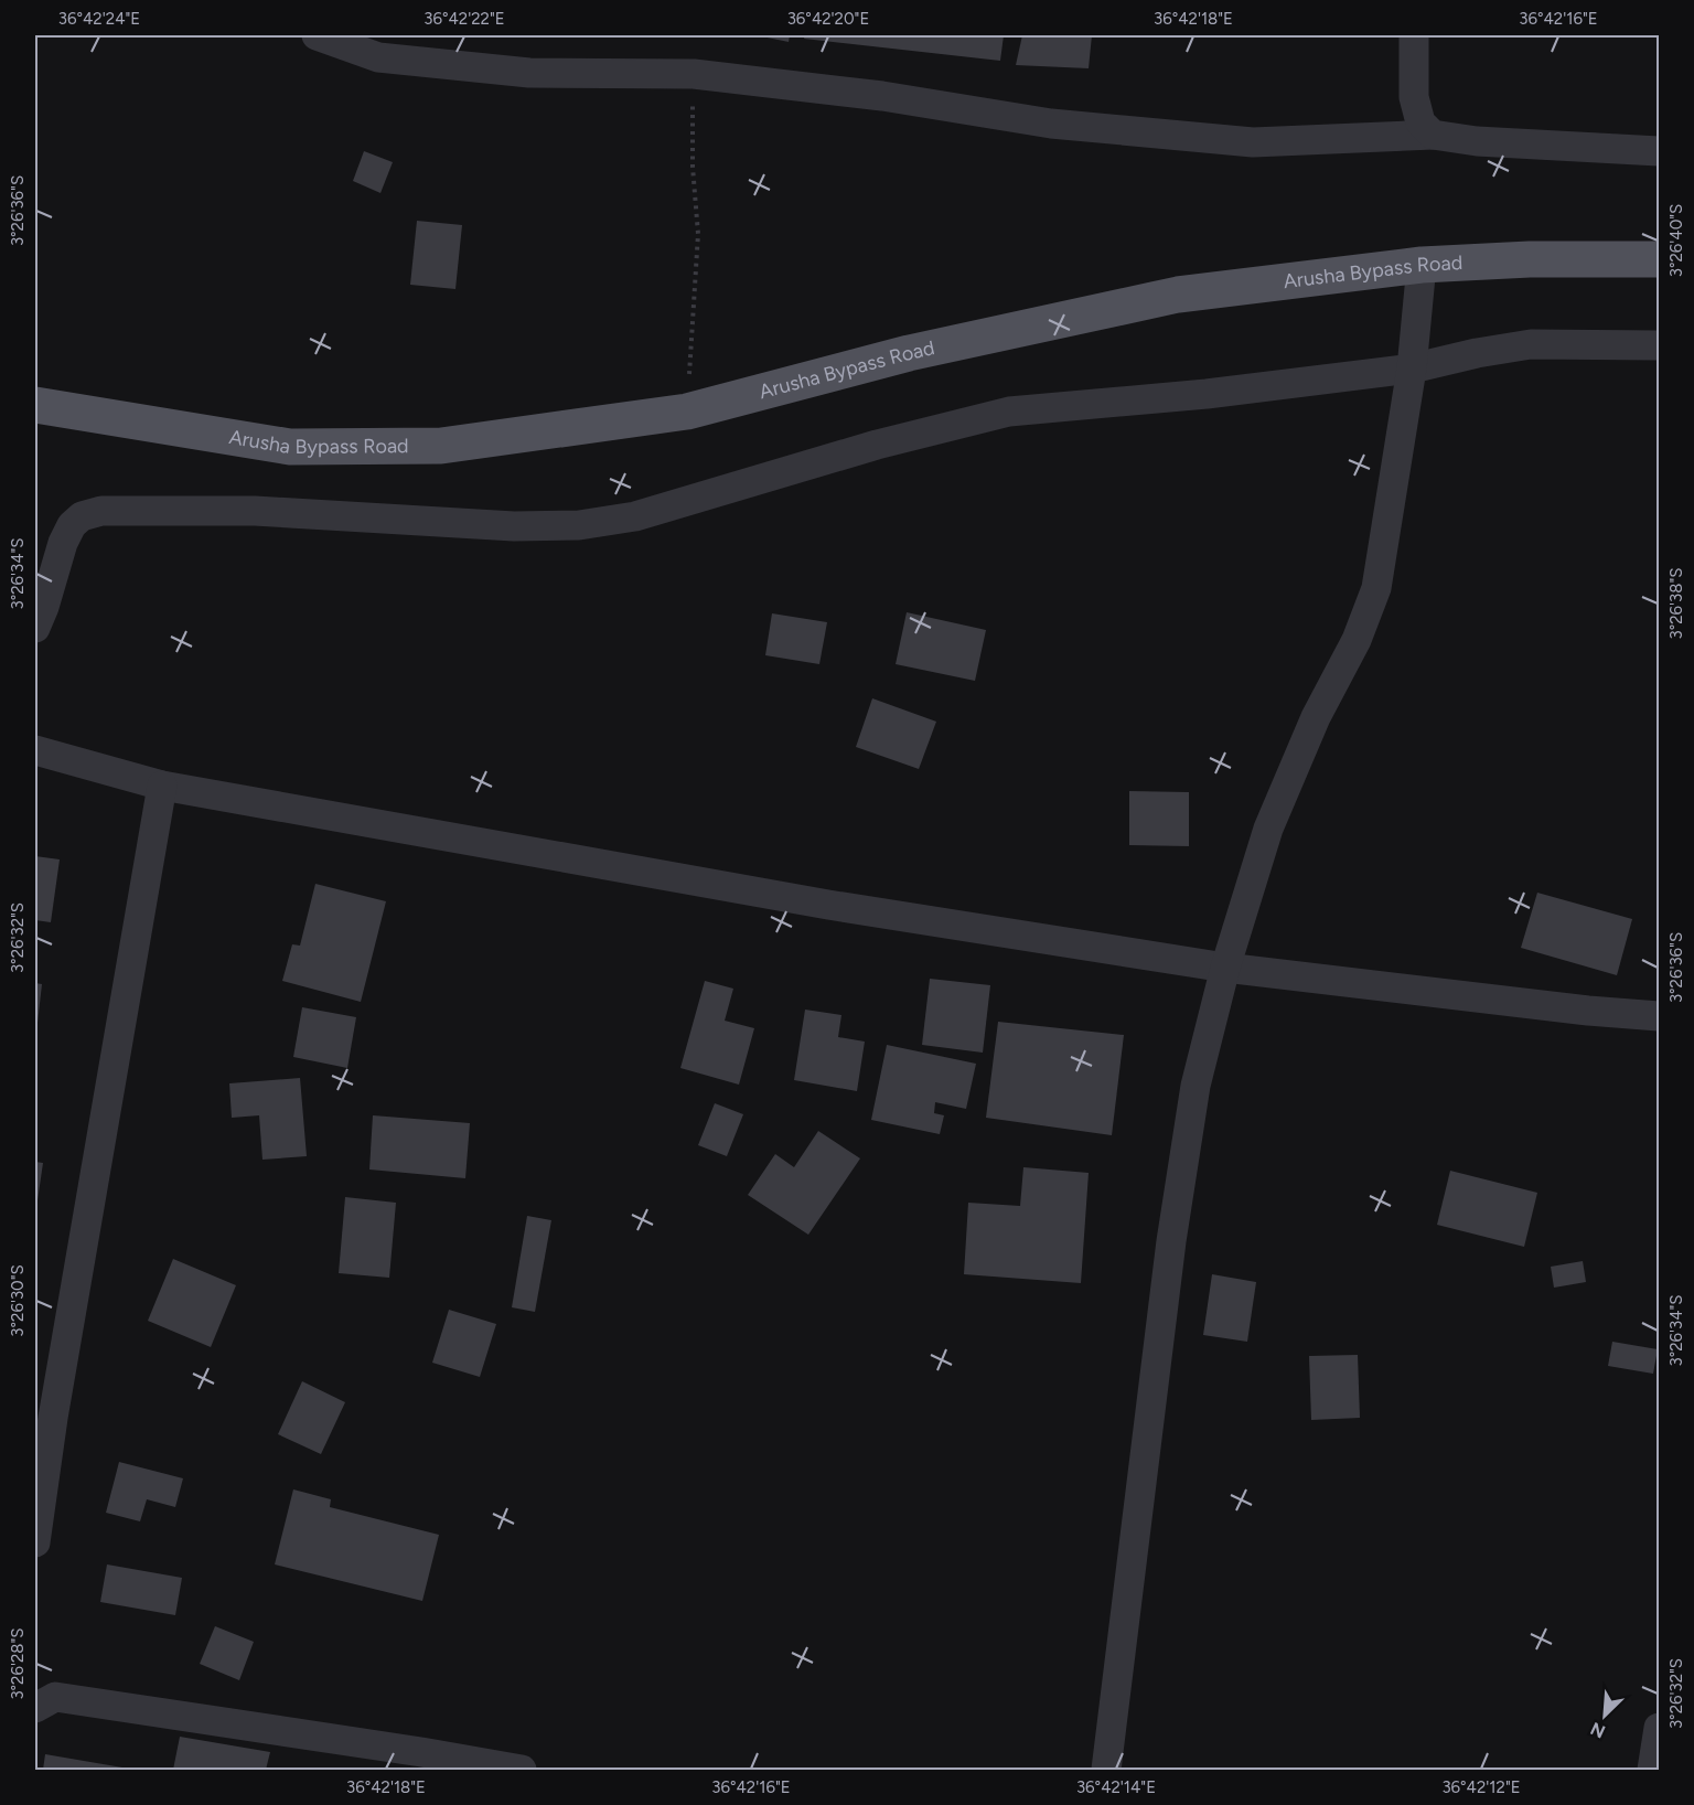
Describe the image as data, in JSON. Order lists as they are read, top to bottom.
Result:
{
  "streets": {
    "main road": ["Arusha Bypass Road"]
  },
  "north": "bottom left",
  "coordinates": [
    "36°42'24\"E",
    "36°42'22\"E",
    "36°42'20\"E",
    "36°42'18\"E",
    "36°42'16\"E",
    "3°26'36\"S",
    "3°26'40\"S",
    "3°26'34\"S",
    "3°26'38\"S",
    "3°26'32\"S",
    "3°26'30\"S",
    "3°26'28\"S",
    "36°42'14\"E",
    "36°42'12\"E"
  ]
}
